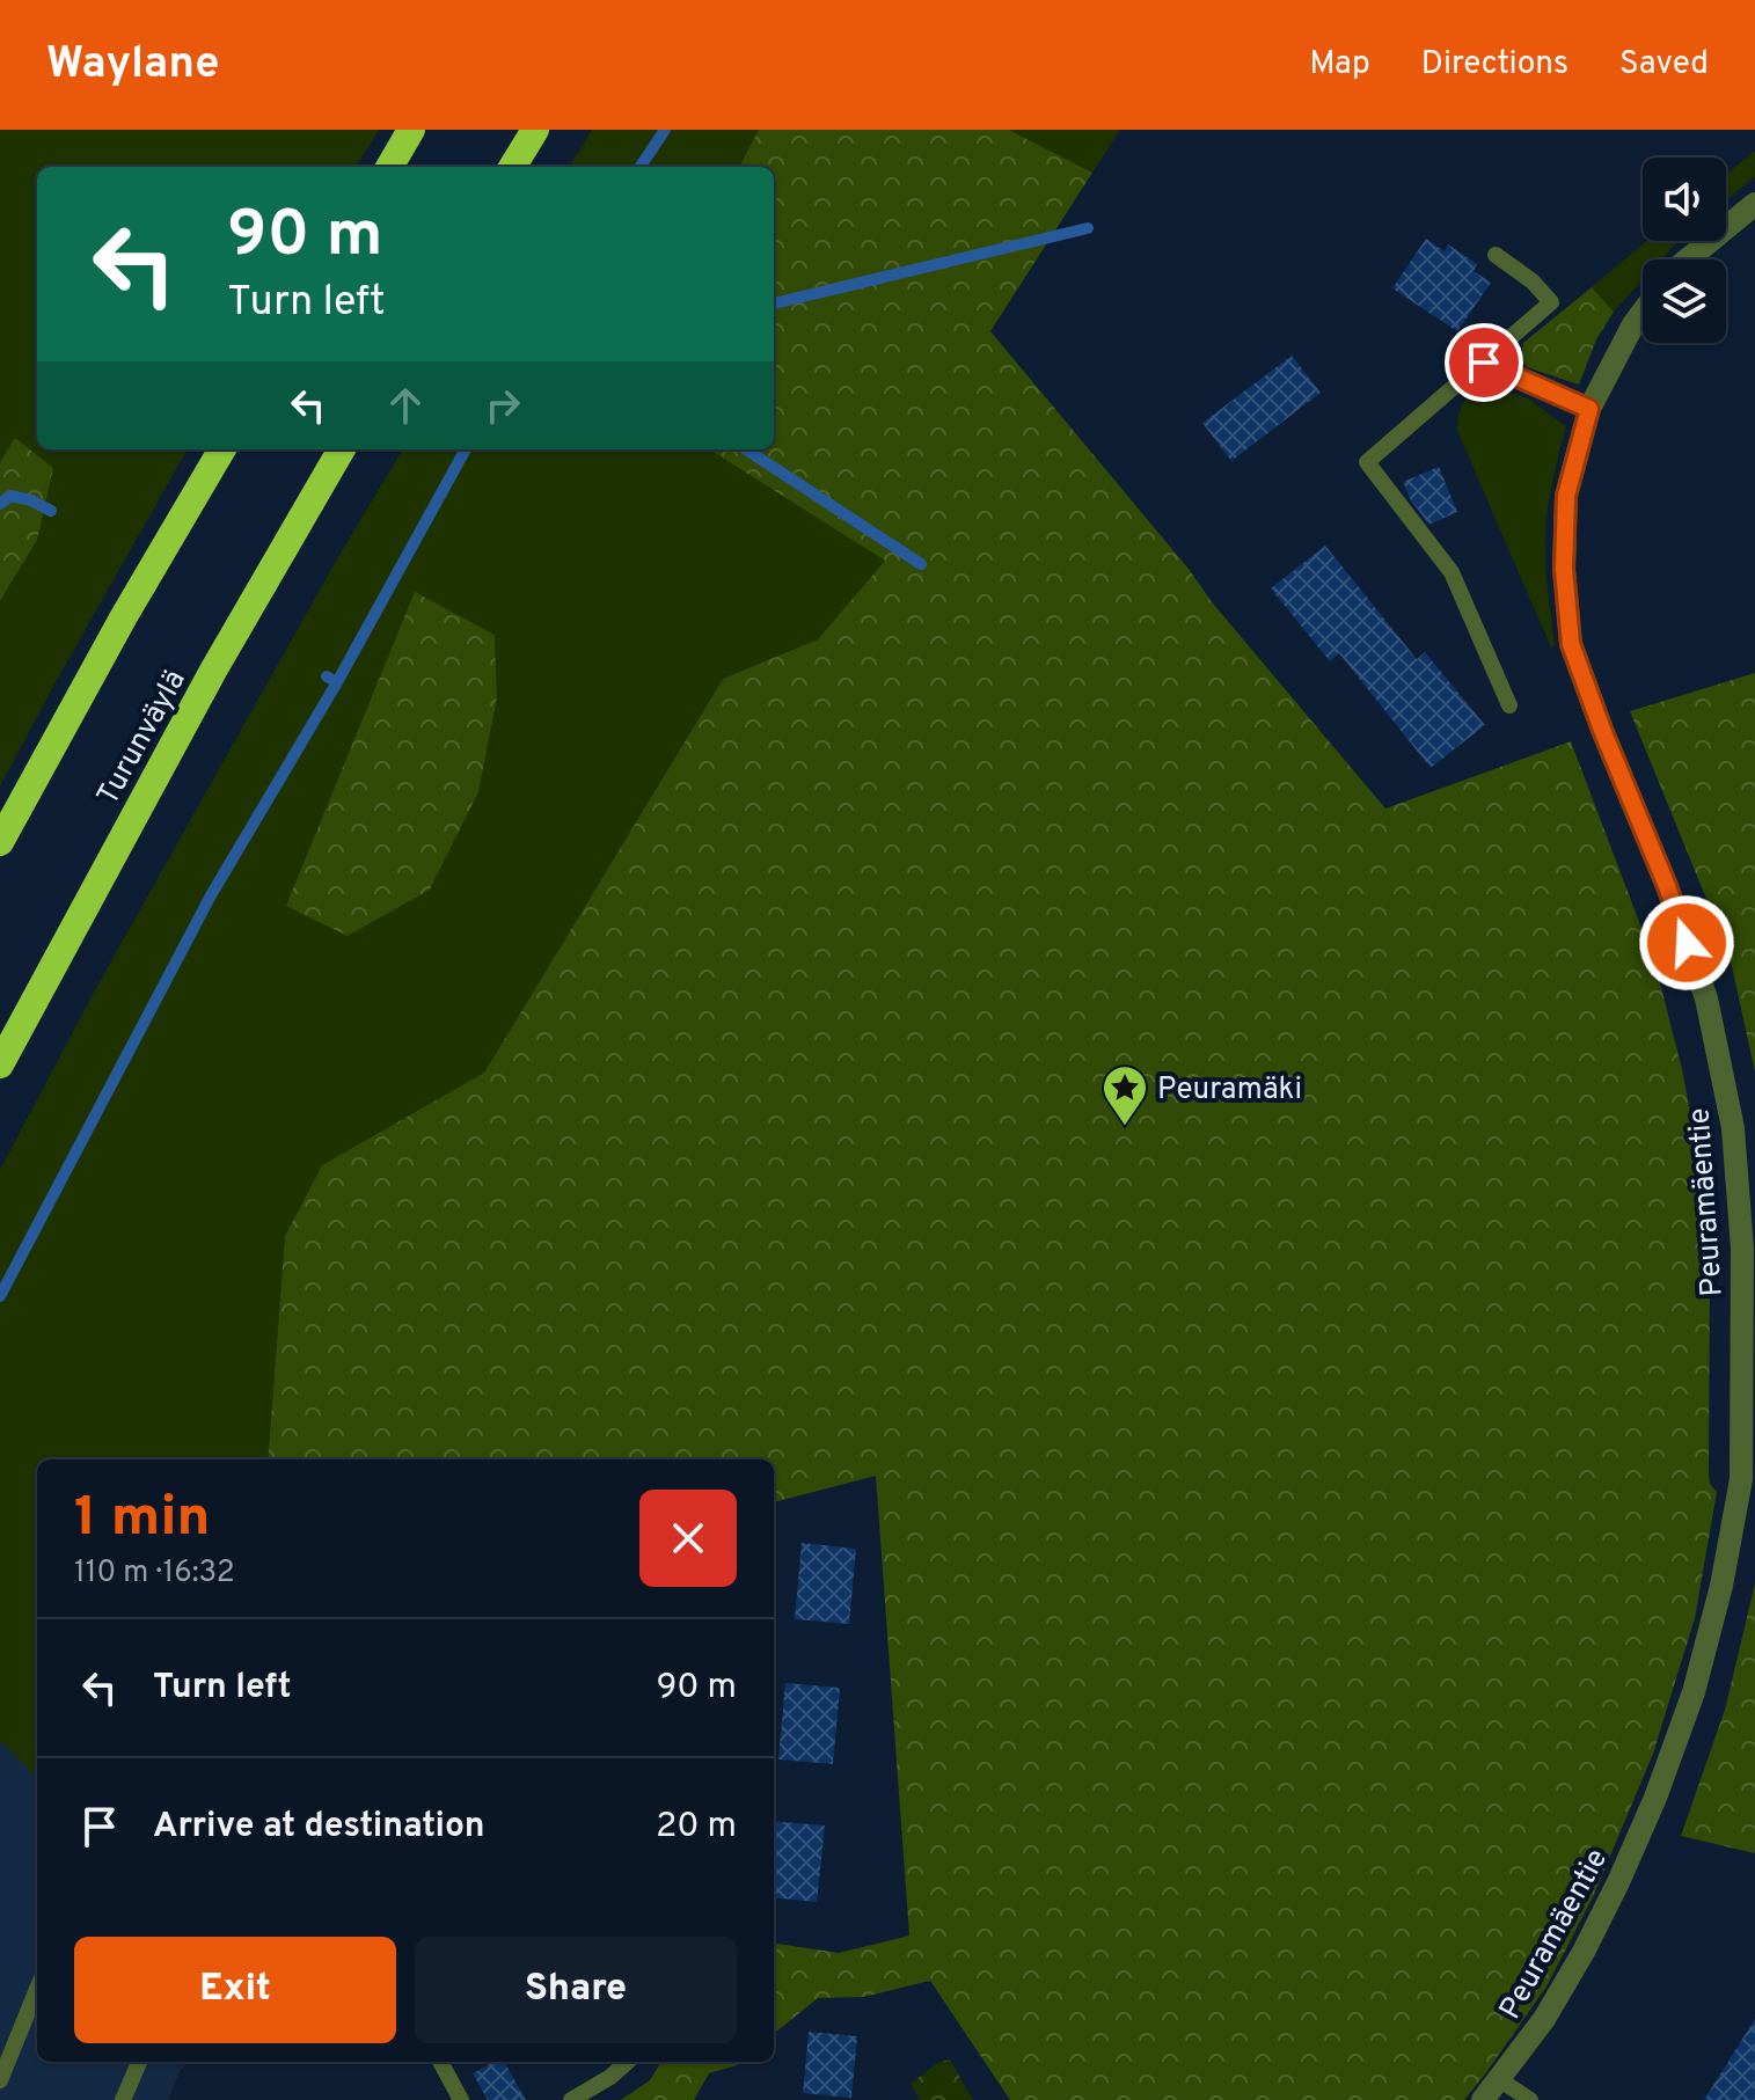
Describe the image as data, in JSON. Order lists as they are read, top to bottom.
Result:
{
  "streets": {
    "highway": ["Turunväylä"],
    "street": ["Peuramäentie"]
  },
  "places": {
    "place": ["Peuramäki"]
  },
  "page": {
    "header": "Waylane",
    "nav": ["Map", "Directions", "Saved"],
    "turn": ["90 m", "Turn left"],
    "heading": ["1 min", "110 m · 16:32"],
    "list": [
      {
        "name": "Turn left",
        "value": "90 m"
      },
      {
        "name": "Arrive at destination",
        "value": "20 m"
      }
    ],
    "buttons": ["Exit", "Share"]
  }
}
